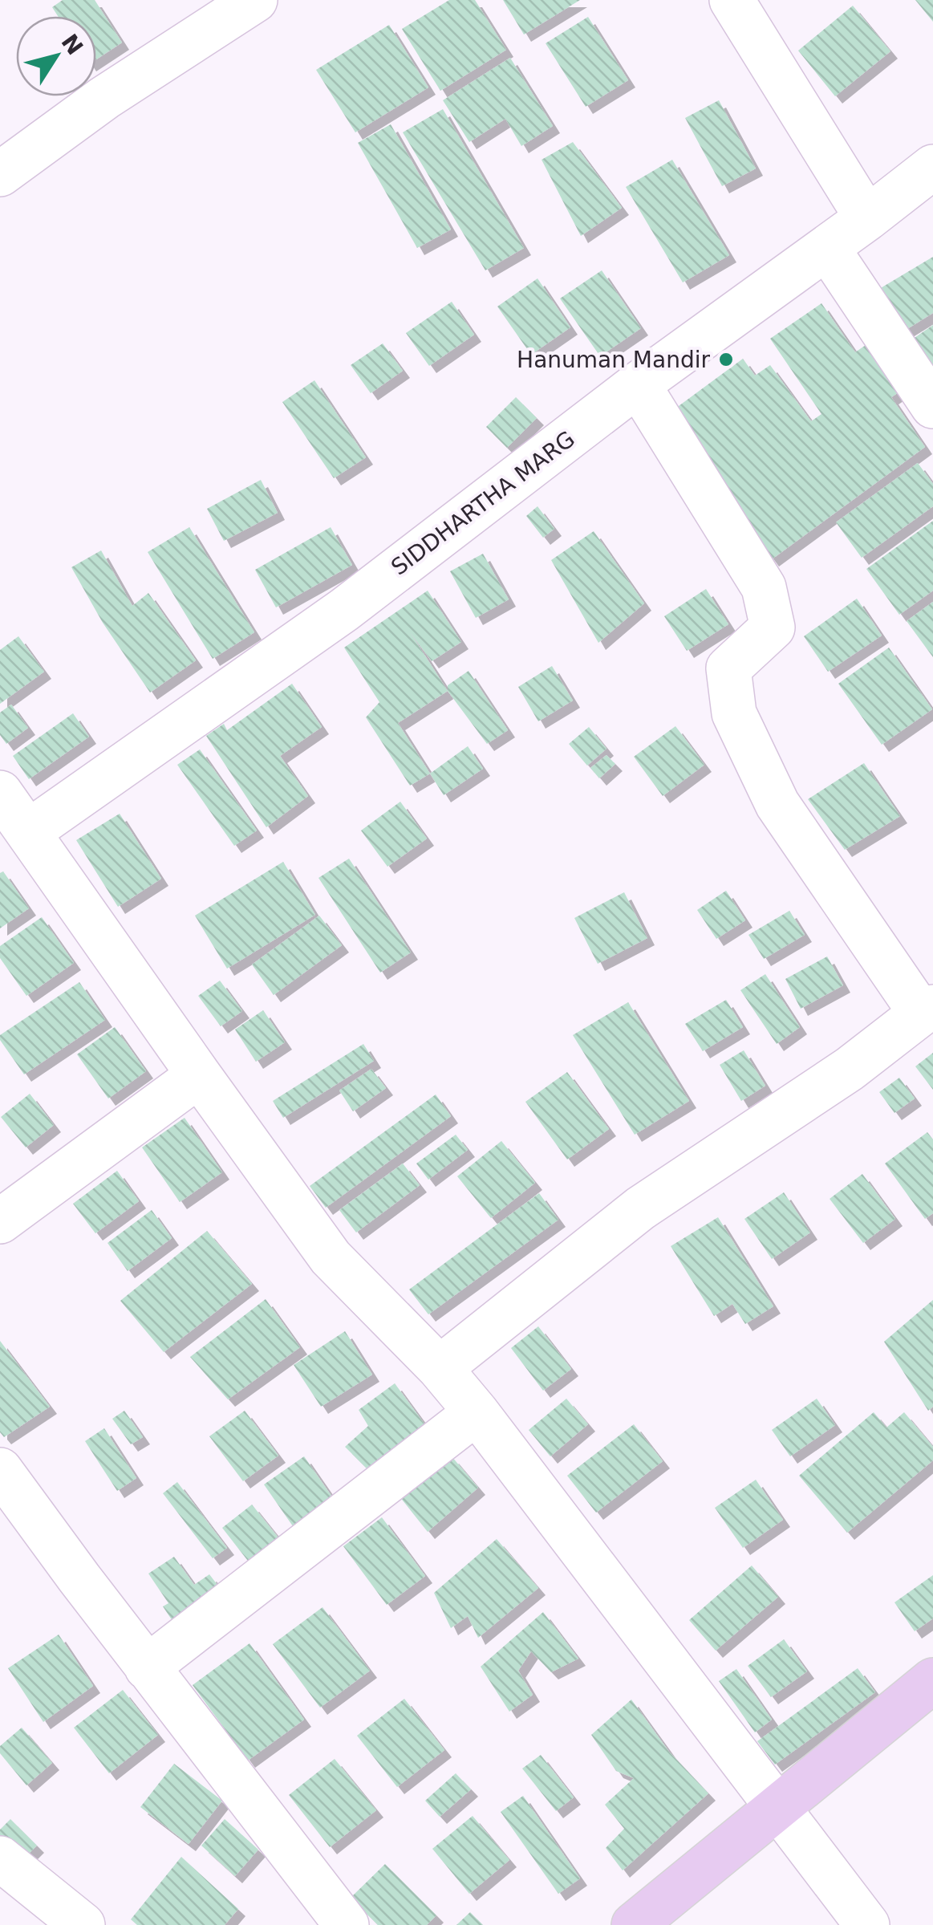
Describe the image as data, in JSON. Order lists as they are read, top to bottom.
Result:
{
  "streets": {
    "street": ["SIDDHARTHA MARG"]
  },
  "places": ["Hanuman Mandir"],
  "north": "top right"
}
